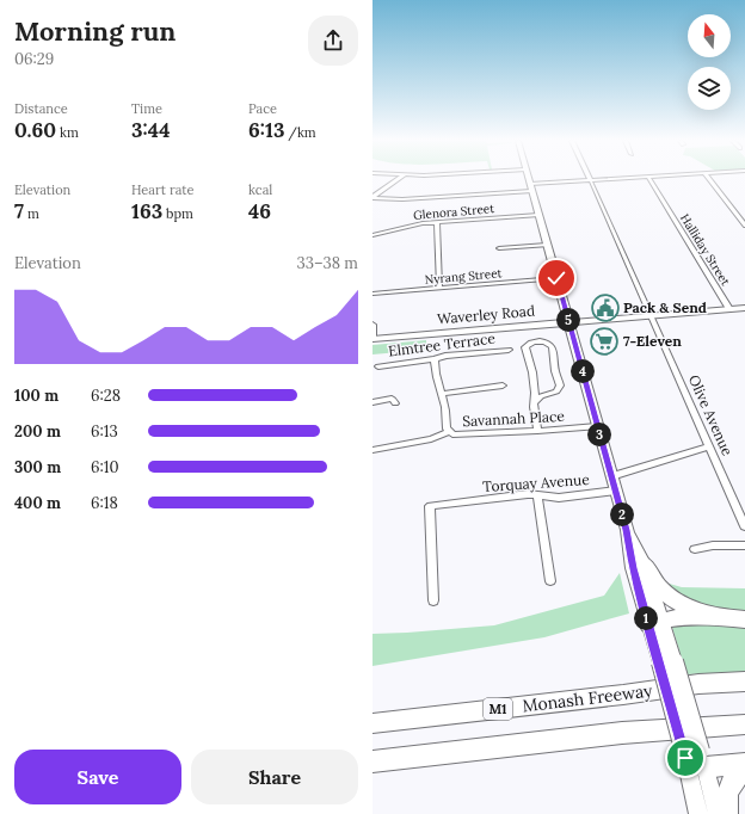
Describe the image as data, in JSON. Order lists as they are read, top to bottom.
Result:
{
  "streets": {
    "highway": ["Monash Freeway", "M1"],
    "main road": ["Waverley Road"],
    "street": [
      "Glenora Street",
      "Halliday Street",
      "Nyrang Street",
      "Elmtree Terrace",
      "Olive Avenue",
      "Savannah Place",
      "Torquay Avenue"
    ]
  },
  "crossings": [
    ["Halliday Street", "Waverley Road"],
    ["Waverley Road", "Olive Avenue"],
    ["Elmtree Terrace", "Savannah Place"]
  ],
  "places": {
    "public building": ["Pack & Send"],
    "supermarket": ["7-Eleven"]
  },
  "north": "top",
  "page": {
    "heading": ["Morning run", "06:29"],
    "stats": [
      ["Distance", "0.60 km"],
      ["Time", "3:44"],
      ["Pace", "6:13 /km"],
      ["Elevation", "7 m"],
      ["Heart rate", "163 bpm"],
      ["kcal", "46"]
    ],
    "chart": ["Elevation", "33–38 m"],
    "pins": [
      "5",
      "4",
      "3",
      "2",
      "1"
    ],
    "list": [
      {
        "name": "100 m",
        "note": "6:28"
      },
      {
        "name": "200 m",
        "note": "6:13"
      },
      {
        "name": "300 m",
        "note": "6:10"
      },
      {
        "name": "400 m",
        "note": "6:18"
      }
    ],
    "buttons": ["Save", "Share"]
  }
}
